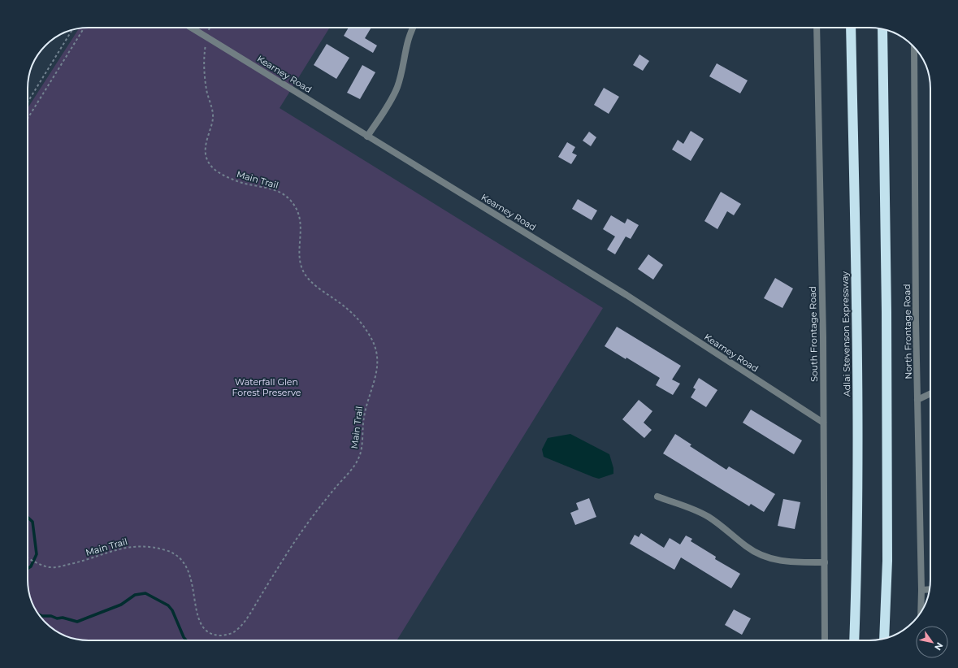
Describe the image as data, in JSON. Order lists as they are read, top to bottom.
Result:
{
  "streets": {
    "highway": ["Adlai Stevenson Expressway"],
    "street": ["Kearney Road", "North Frontage Road", "South Frontage Road"],
    "path": ["Main Trail"]
  },
  "crossings": [
    ["Kearney Road", "Main Trail"],
    ["Kearney Road", "South Frontage Road"]
  ],
  "parks": ["Waterfall Glen Forest Preserve"],
  "north": "bottom right"
}
